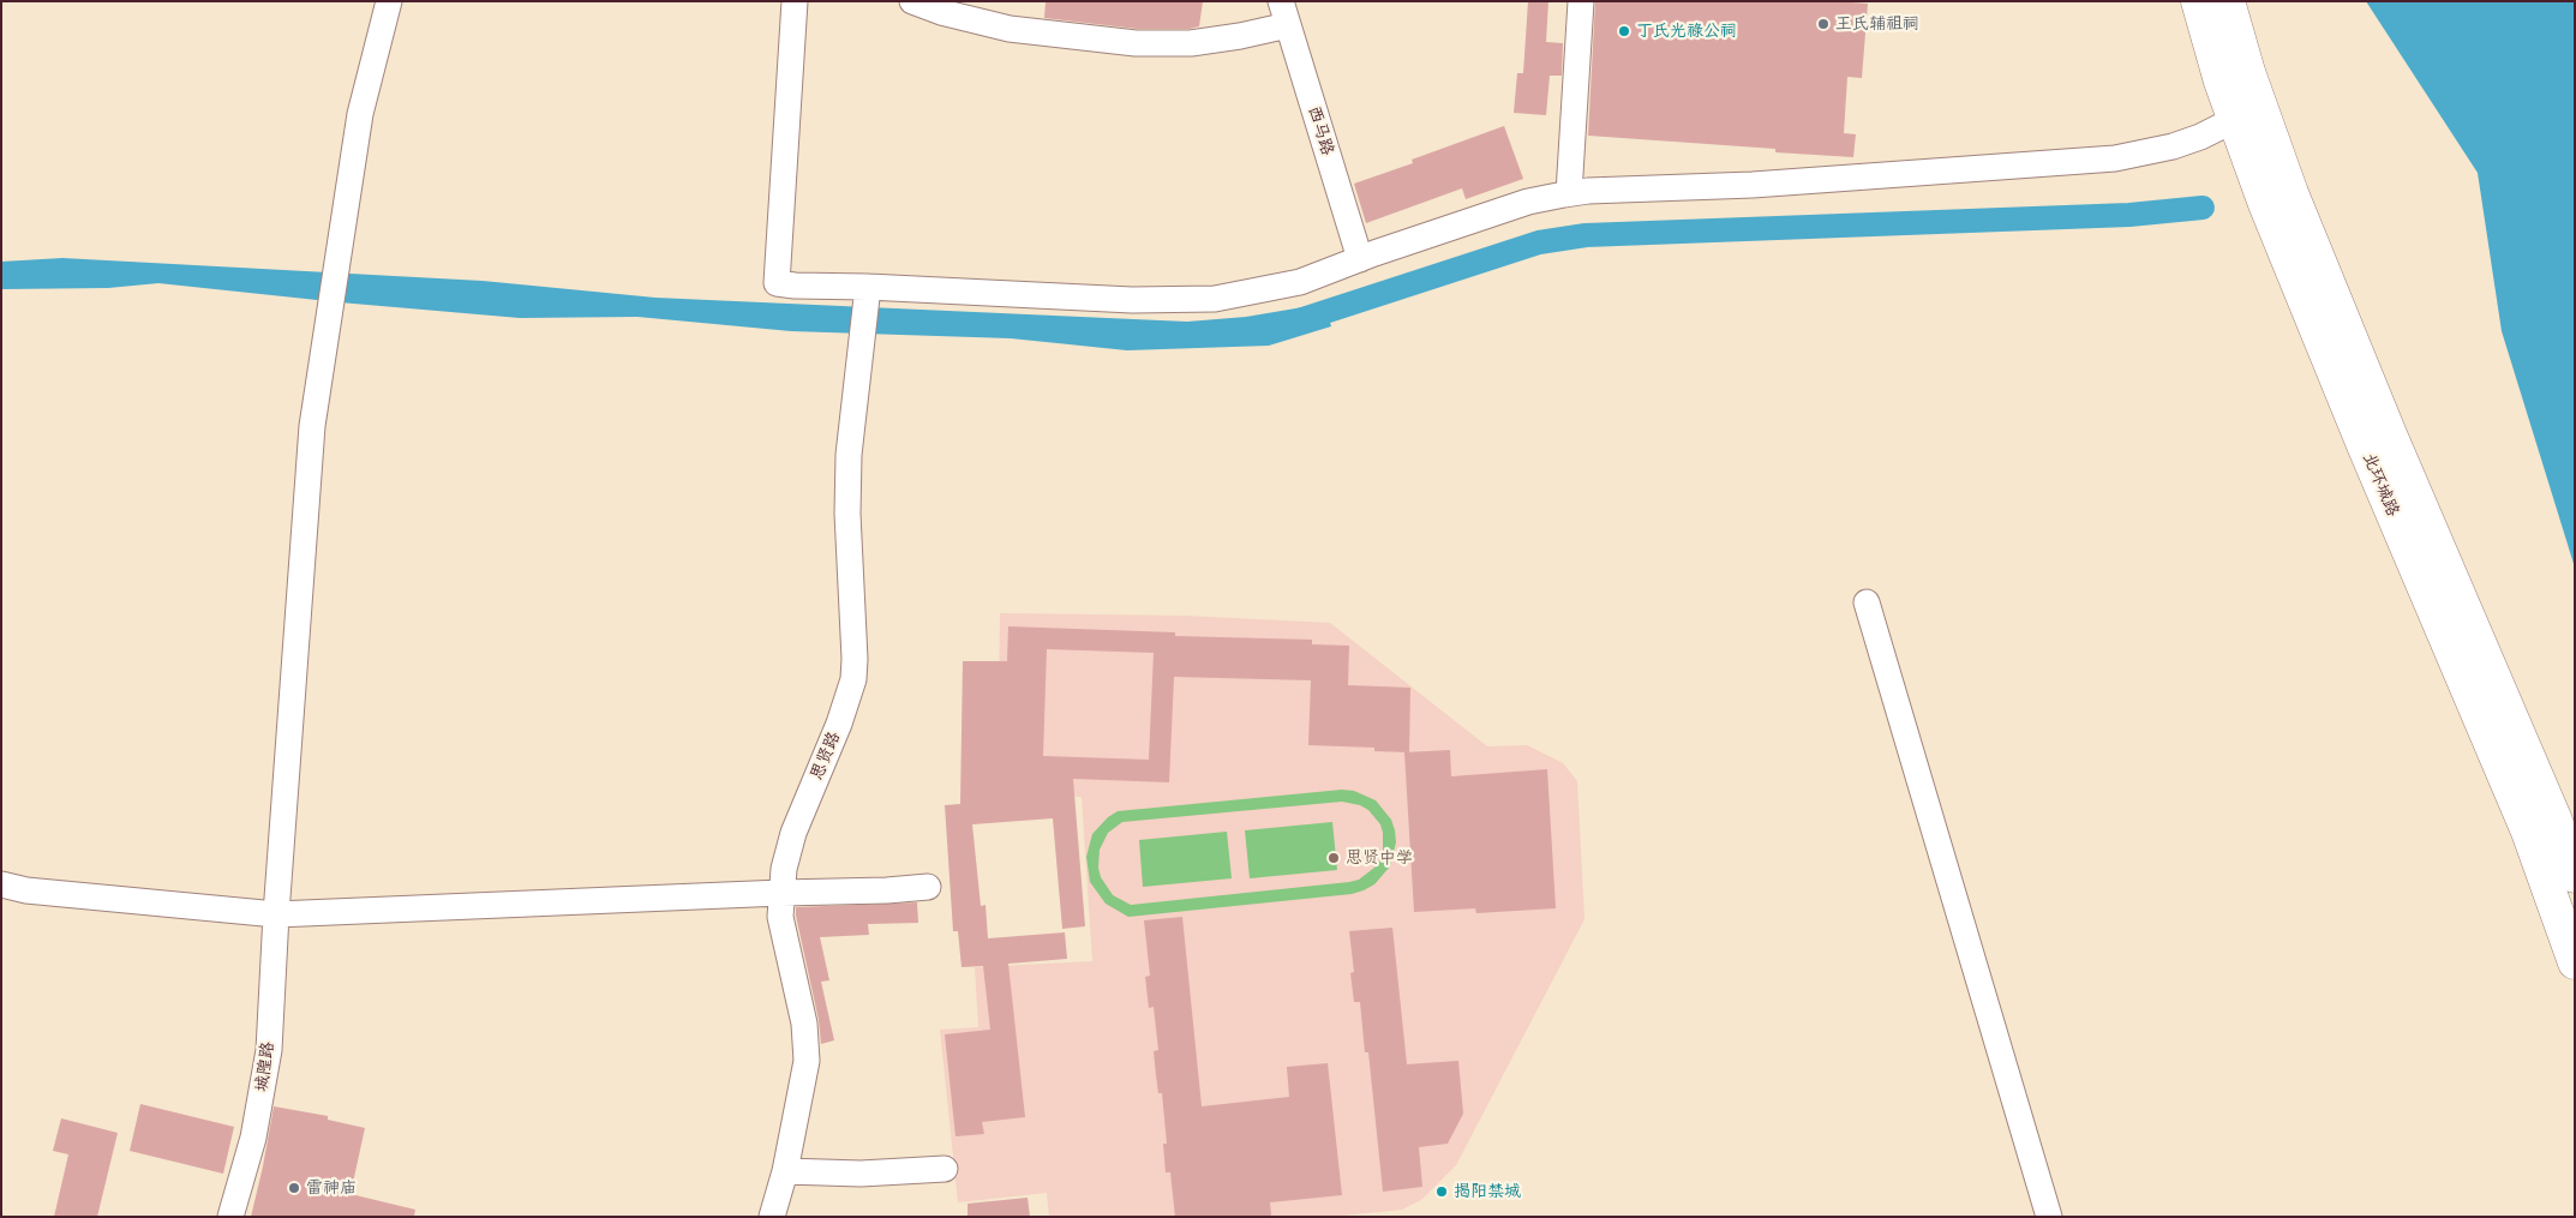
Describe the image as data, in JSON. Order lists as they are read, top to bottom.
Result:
{
  "streets": {
    "main road": ["北环城路"],
    "street": ["西马路", "思贤路", "城隍路"]
  },
  "places": [
    "王氏辅祖祠",
    "丁氏光禄公祠",
    "思贤中学",
    "雷神庙",
    "揭阳禁城"
  ]
}
